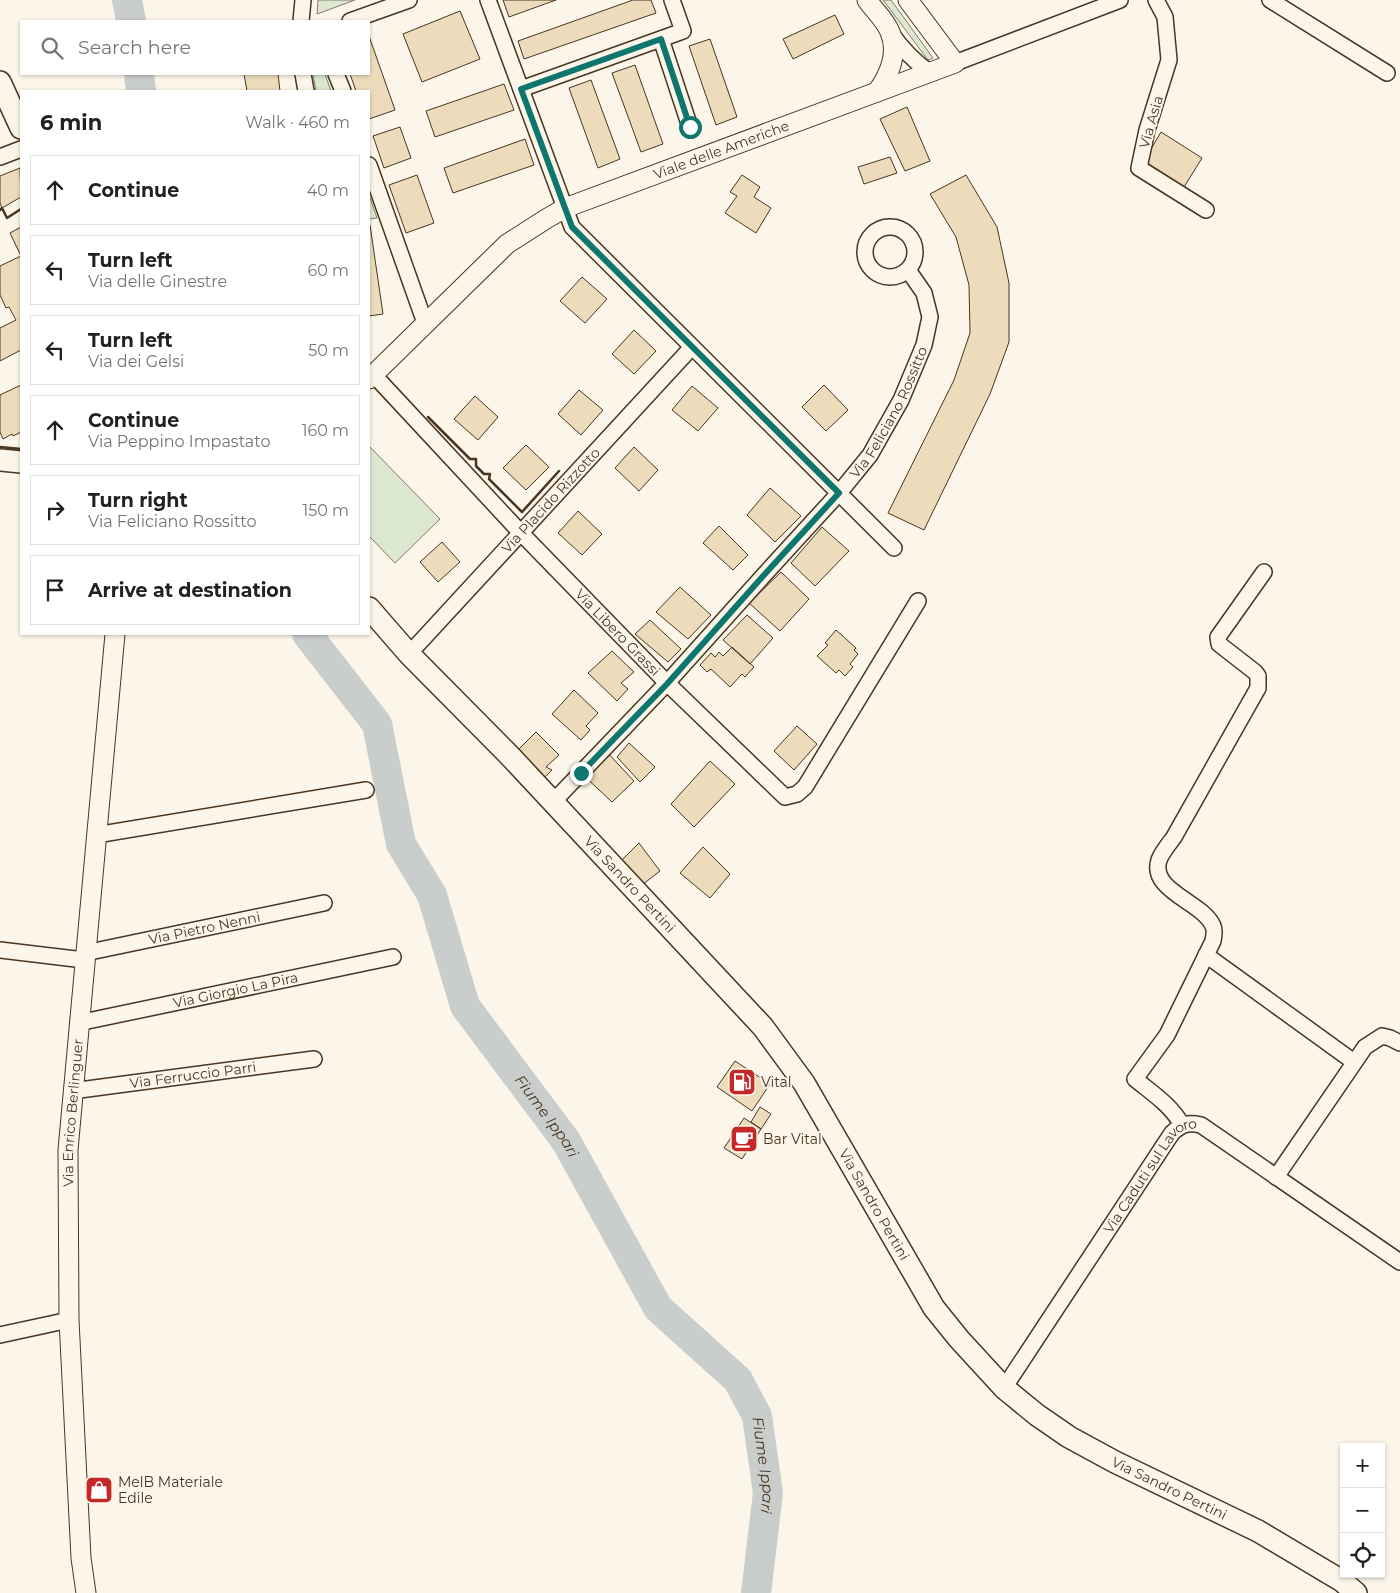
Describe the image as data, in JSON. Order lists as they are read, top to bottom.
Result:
{
  "streets": {
    "main road": ["Via Sandro Pertini"],
    "street": [
      "Via Asia",
      "Viale delle Americhe",
      "Via Feliciano Rossitto",
      "Via Placido Rizzotto",
      "Via Libero Grassi",
      "Via Pietro Nenni",
      "Via Giorgio La Pira",
      "Via Ferruccio Parri",
      "Via Enrico Berlinguer",
      "Via Caduti sul Lavoro"
    ]
  },
  "crossings": [
    ["Viale delle Americhe", "Via Libero Grassi"],
    ["Via Feliciano Rossitto", "Via Libero Grassi"],
    ["Via Feliciano Rossitto", "Via Sandro Pertini"],
    ["Via Placido Rizzotto", "Via Libero Grassi"],
    ["Via Placido Rizzotto", "Via Sandro Pertini"],
    ["Via Sandro Pertini", "Via Caduti sul Lavoro"],
    ["Via Pietro Nenni", "Via Enrico Berlinguer"],
    ["Via Giorgio La Pira", "Via Enrico Berlinguer"],
    ["Via Ferruccio Parri", "Via Enrico Berlinguer"]
  ],
  "water": ["Fiume Ippari"],
  "places": {
    "fuel station": ["Vital"],
    "cafe": ["Bar Vital"],
    "shop": ["MelB Materiale Edile"]
  },
  "page": {
    "search": "Search here",
    "heading": ["6 min", "Walk · 460 m"],
    "list": [
      ["Continue", "40 m"],
      ["Turn left", "Via delle Ginestre", "60 m"],
      ["Turn left", "Via dei Gelsi", "50 m"],
      ["Continue", "Via Peppino Impastato", "160 m"],
      ["Turn right", "Via Feliciano Rossitto", "150 m"],
      "Arrive at destination"
    ],
    "map_buttons": ["+", "−"]
  }
}
